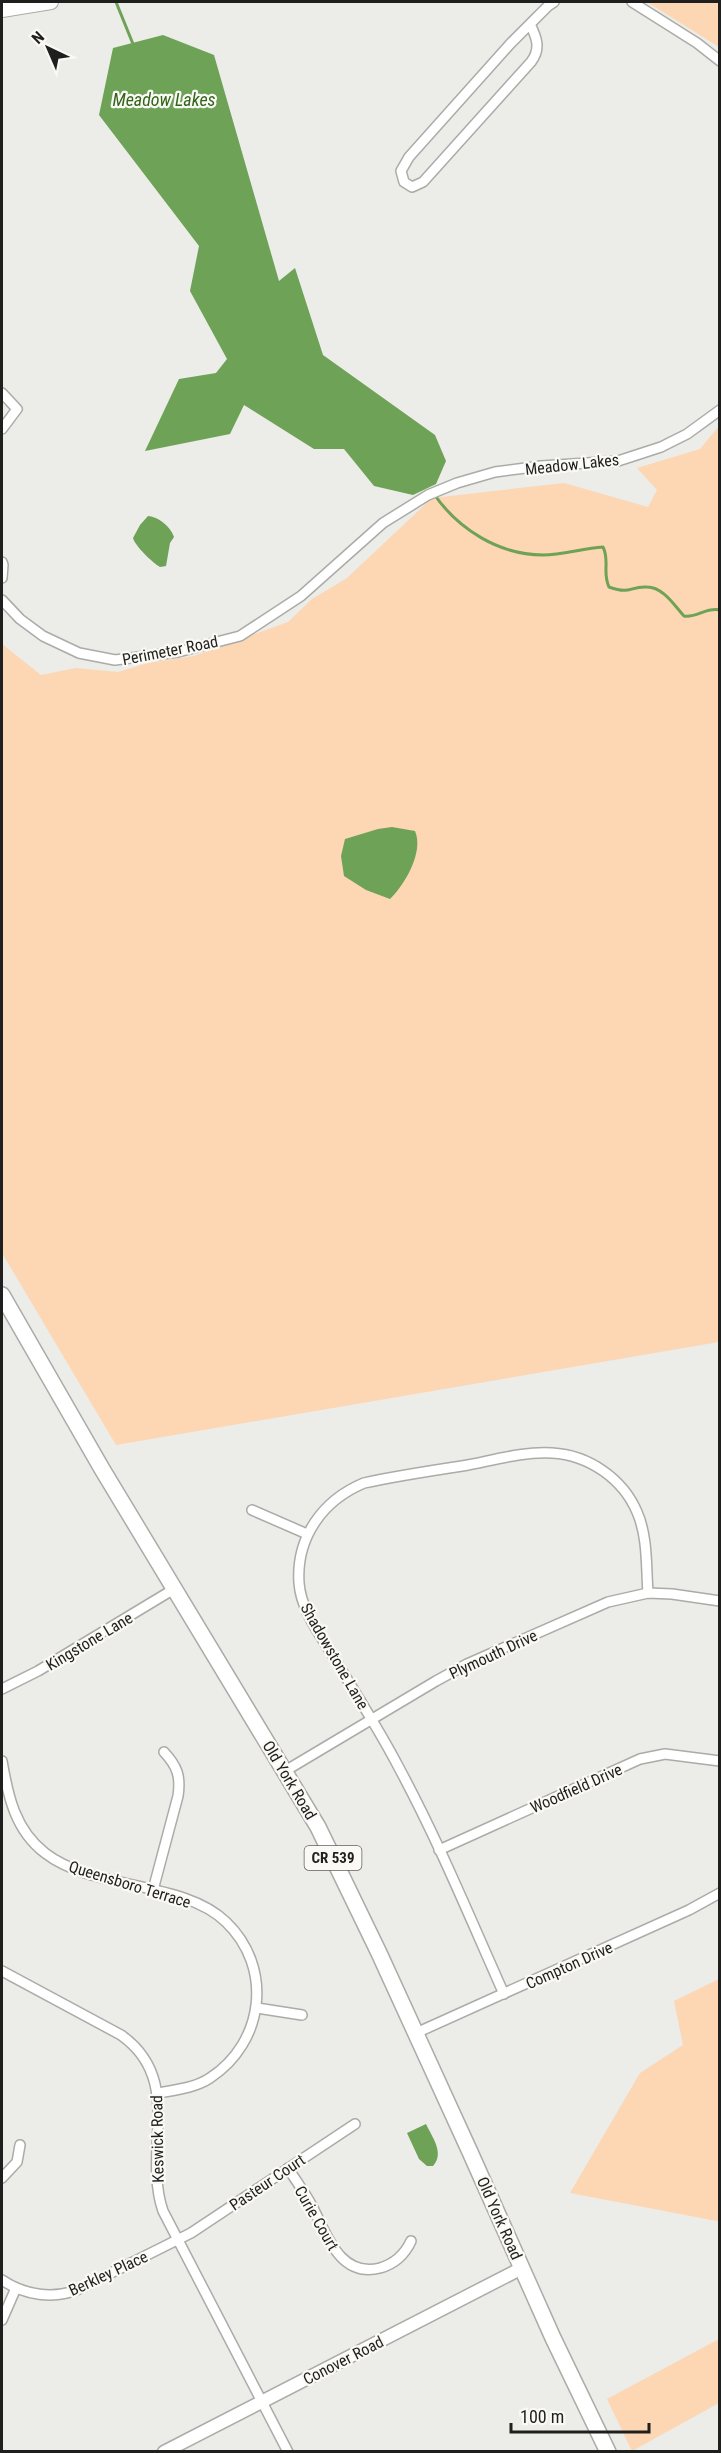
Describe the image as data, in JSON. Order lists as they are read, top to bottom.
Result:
{
  "streets": {
    "main road": ["Old York Road", "CR 539"],
    "street": [
      "Meadow Lakes",
      "Perimeter Road",
      "Kingstone Lane",
      "Plymouth Drive",
      "Shadowstone Lane",
      "Woodfield Drive",
      "Queensboro Terrace",
      "Compton Drive",
      "Keswick Road",
      "Pasteur Court",
      "Curie Court",
      "Berkley Place",
      "Conover Road"
    ]
  },
  "crossings": [
    ["Meadow Lakes", "Perimeter Road"],
    ["Kingstone Lane", "Old York Road"],
    ["Plymouth Drive", "Shadowstone Lane"],
    ["Plymouth Drive", "Old York Road"],
    ["Shadowstone Lane", "Woodfield Drive"],
    ["Shadowstone Lane", "Compton Drive"],
    ["Old York Road", "Compton Drive"],
    ["Old York Road", "Conover Road"],
    ["Queensboro Terrace", "Keswick Road"],
    ["Keswick Road", "Pasteur Court"],
    ["Keswick Road", "Berkley Place"],
    ["Keswick Road", "Conover Road"],
    ["Pasteur Court", "Curie Court"],
    ["Pasteur Court", "Berkley Place"]
  ],
  "water": ["Meadow Lakes"],
  "scale_bar": "100 m",
  "north": "top left"
}
